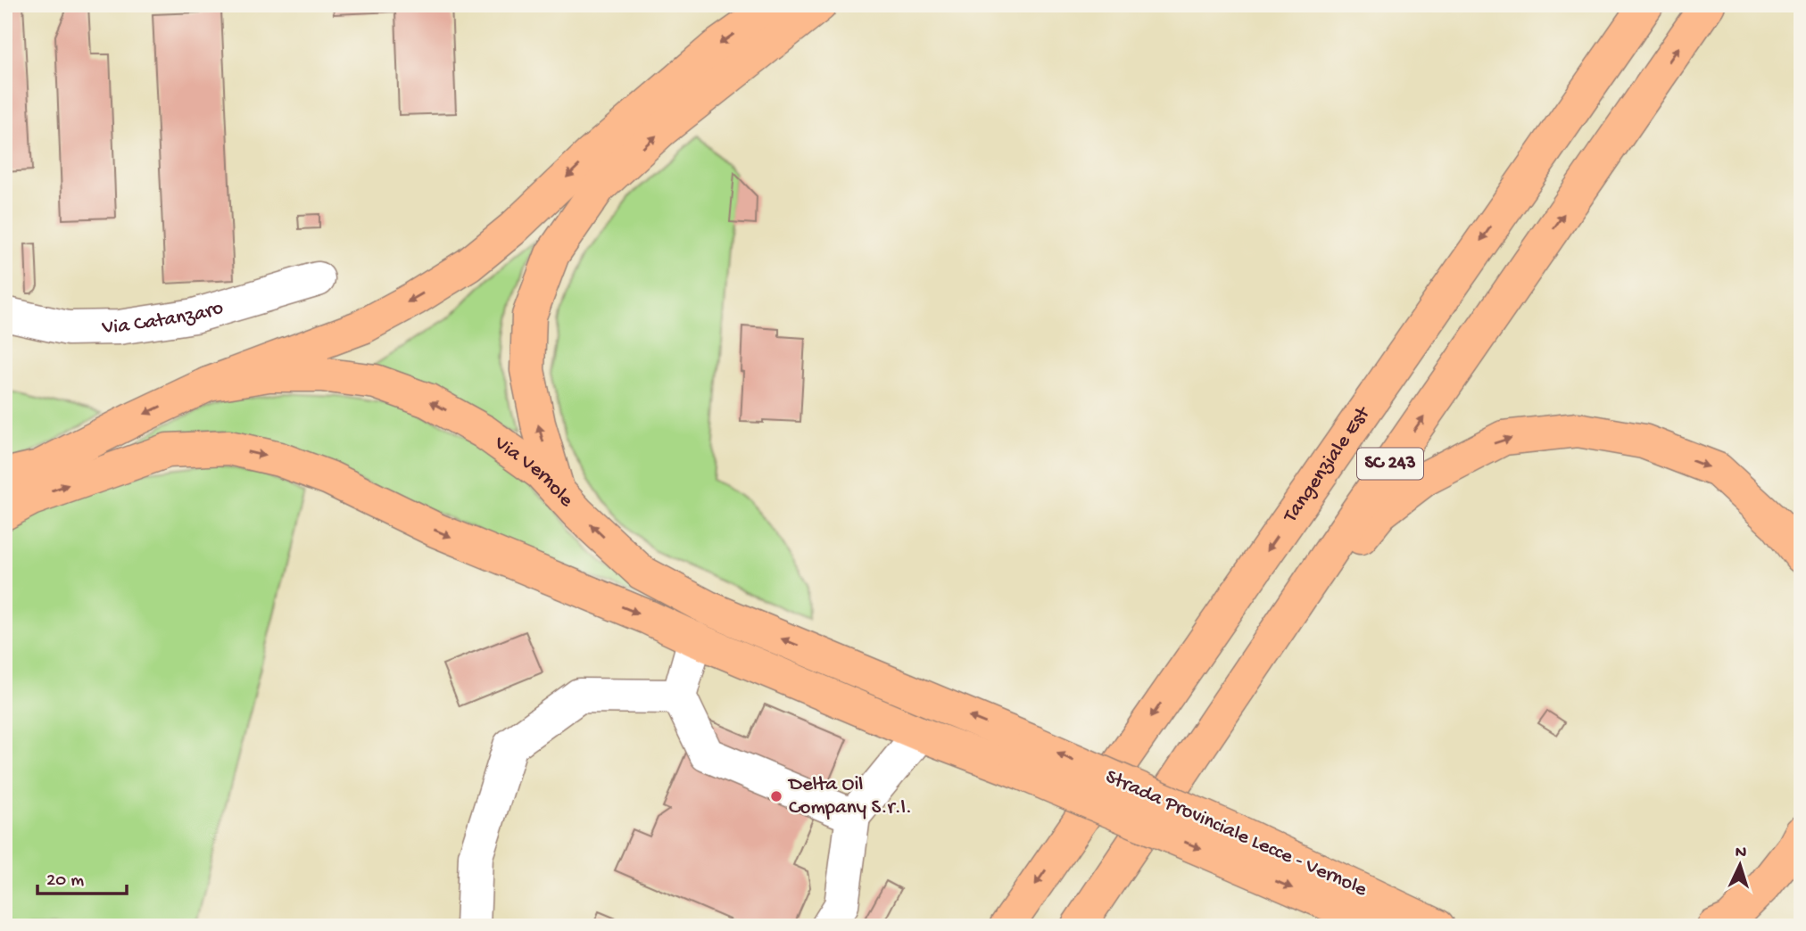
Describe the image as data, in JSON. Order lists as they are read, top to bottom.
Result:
{
  "streets": {
    "main road": [
      "SC 243",
      "Tangenziale Est",
      "Via Vernole",
      "Strada Provinciale Lecce - Vernole"
    ],
    "street": ["Via Catanzaro"]
  },
  "crossings": [
    ["Via Vernole", "Strada Provinciale Lecce - Vernole"]
  ],
  "places": ["Delta Oil Company S.r.l."],
  "scale_bar": "20 m",
  "north": "top"
}
